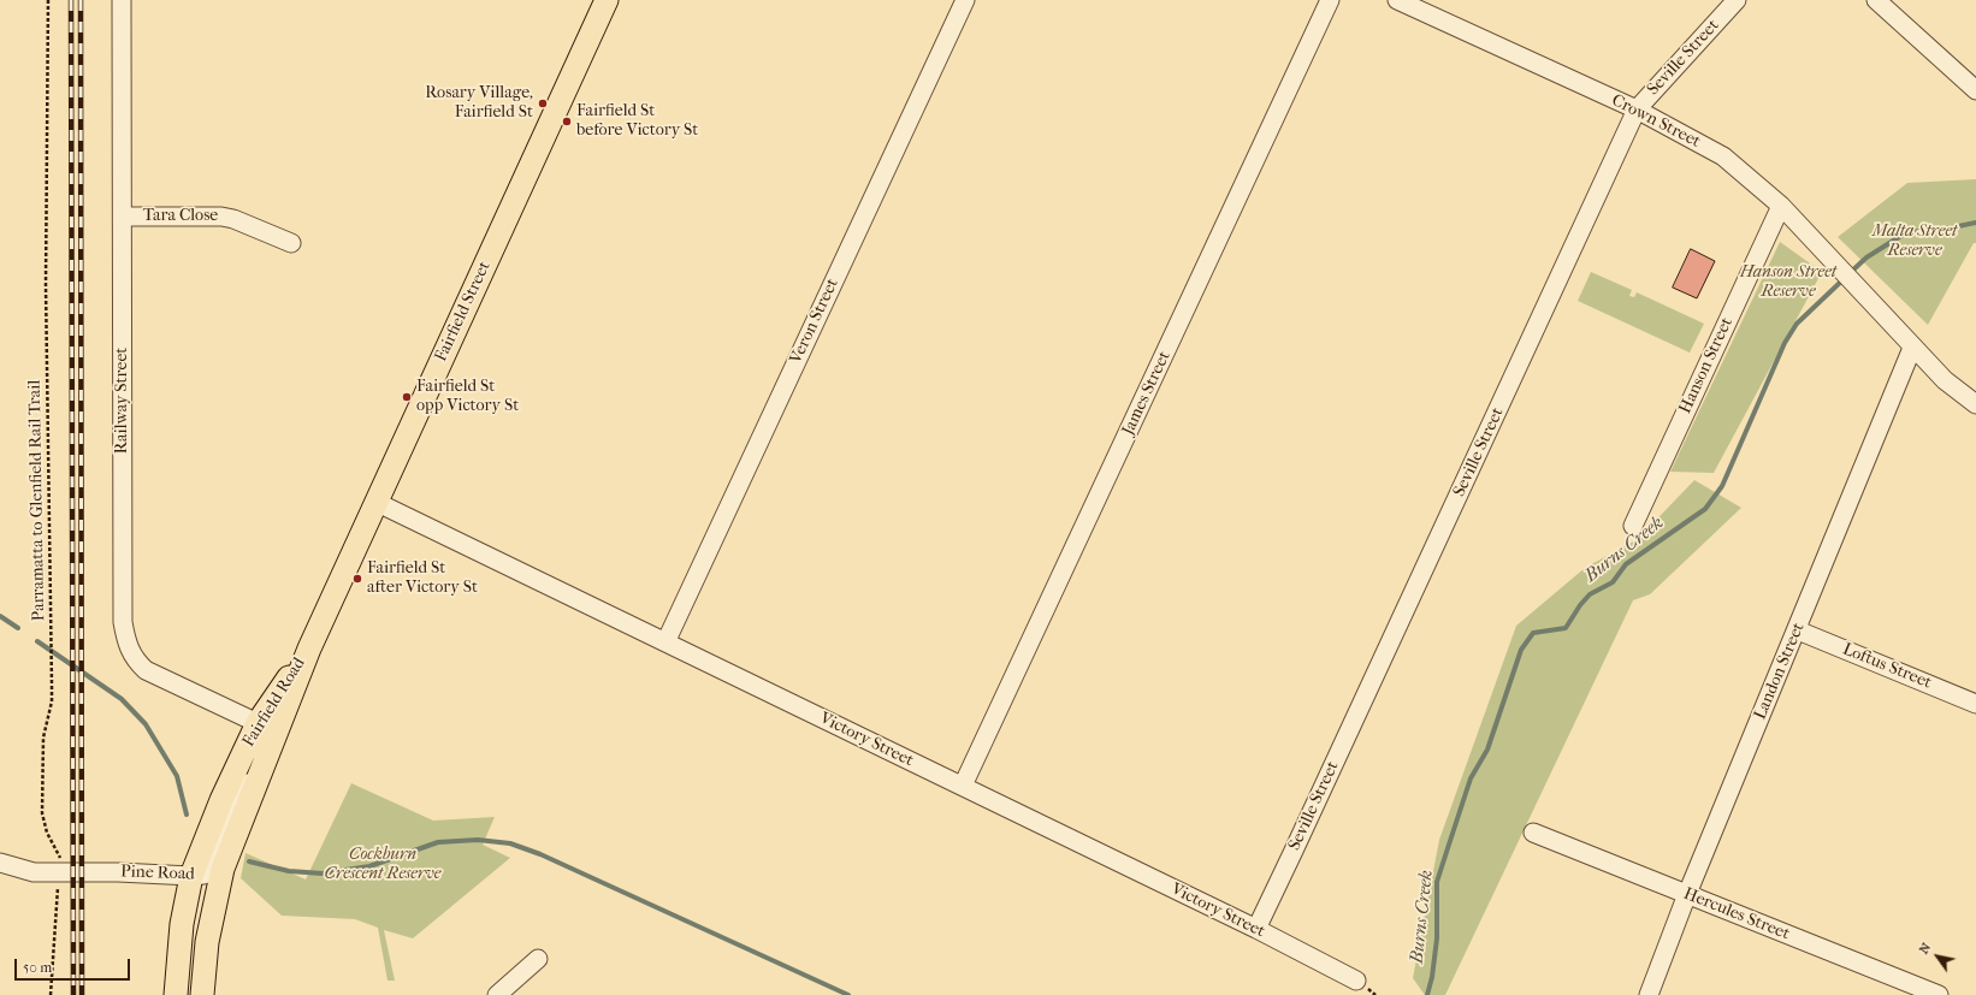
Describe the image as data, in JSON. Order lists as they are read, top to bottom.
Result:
{
  "streets": {
    "main road": ["Fairfield Street", "Fairfield Road"],
    "street": [
      "Seville Street",
      "Crown Street",
      "Tara Close",
      "Veron Street",
      "Hanson Street",
      "James Street",
      "Railway Street",
      "Loftus Street",
      "Landon Street",
      "Victory Street",
      "Pine Road",
      "Hercules Street"
    ],
    "path": ["Parramatta to Glenfield Rail Trail"]
  },
  "crossings": [
    ["Seville Street", "Crown Street"],
    ["Seville Street", "Victory Street"],
    ["Crown Street", "Hanson Street"],
    ["Crown Street", "Landon Street"],
    ["Tara Close", "Railway Street"],
    ["Fairfield Street", "Fairfield Road"],
    ["Fairfield Street", "Victory Street"],
    ["Veron Street", "Victory Street"],
    ["James Street", "Victory Street"],
    ["Railway Street", "Fairfield Road"],
    ["Parramatta to Glenfield Rail Trail", "Pine Road"],
    ["Loftus Street", "Landon Street"],
    ["Landon Street", "Hercules Street"],
    ["Fairfield Road", "Pine Road"]
  ],
  "water": ["Burns Creek"],
  "parks": ["Malta Street Reserve", "Hanson Street Reserve", "Cockburn Crescent Reserve"],
  "places": [
    "Rosary Village, Fairfield St",
    "Fairfield St before Victory St",
    "Fairfield St opp Victory St",
    "Fairfield St after Victory St"
  ],
  "scale_bar": "50 m",
  "north": "top left"
}
